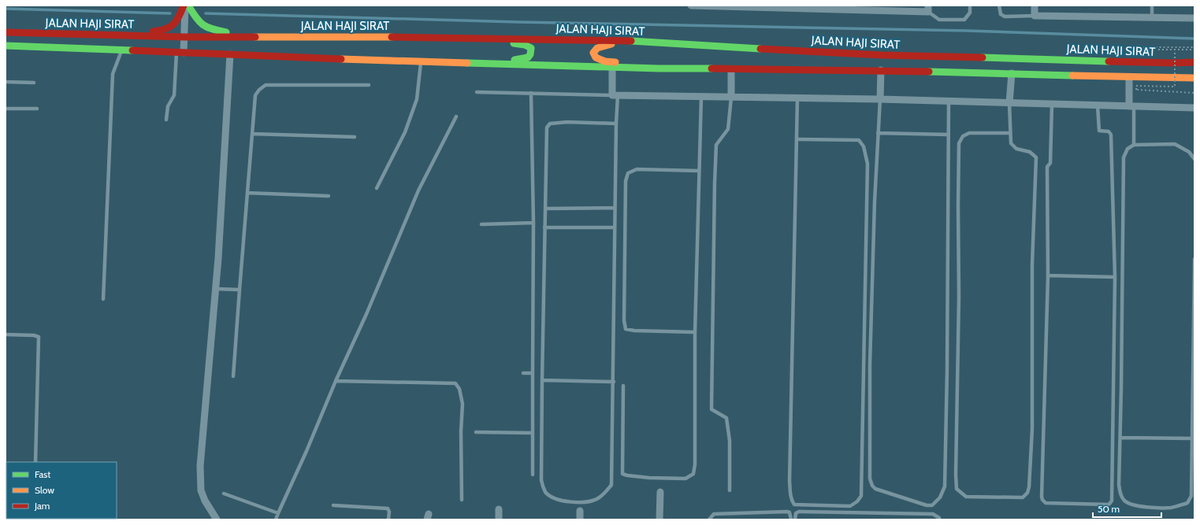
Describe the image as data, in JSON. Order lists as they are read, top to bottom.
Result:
{
  "streets": {
    "main road": ["JALAN HAJI SIRAT"]
  },
  "legend": ["Fast", "Slow", "Jam"],
  "scale_bar": "50 m"
}
